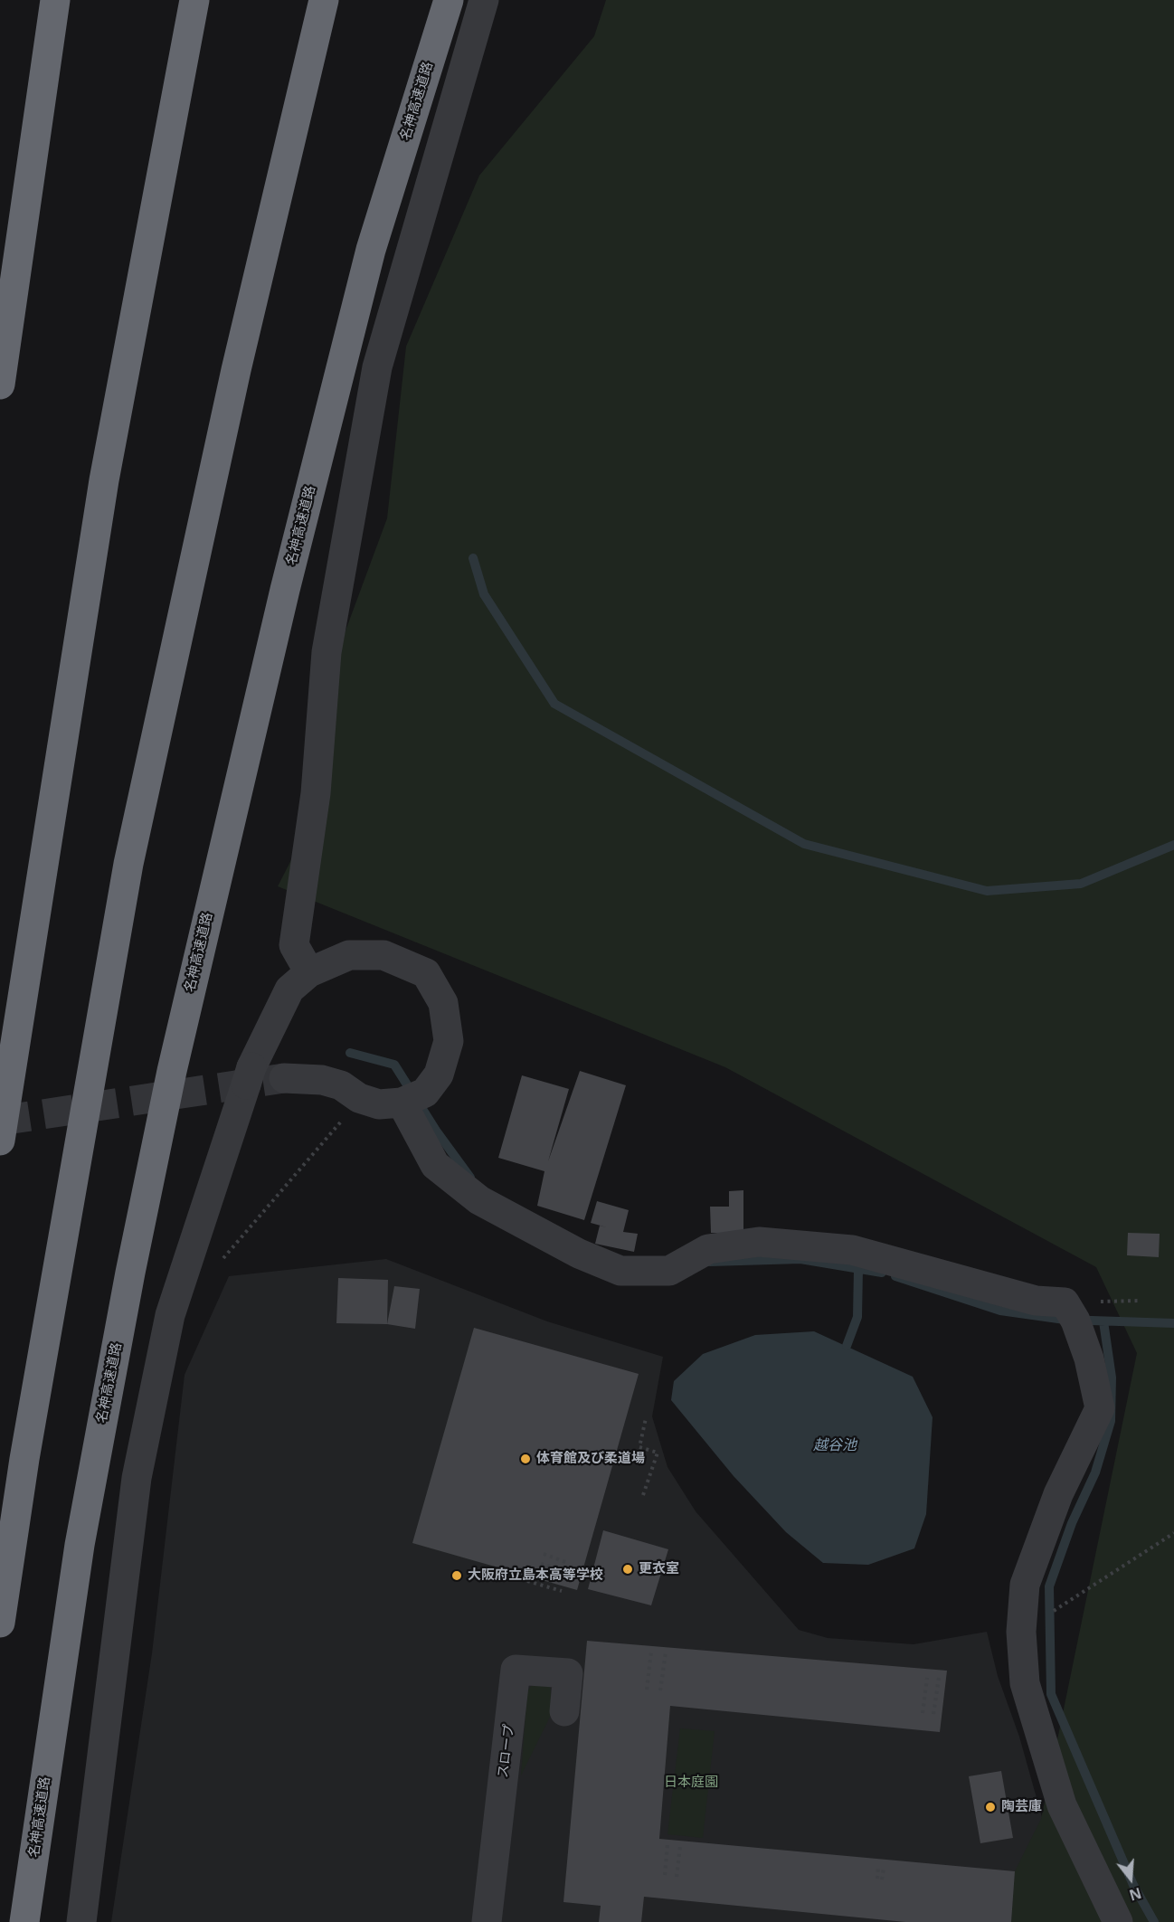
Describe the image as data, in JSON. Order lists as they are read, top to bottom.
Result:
{
  "streets": {
    "highway": ["名神高速道路"],
    "street": ["スロープ"]
  },
  "water": ["越谷池"],
  "parks": ["日本庭園"],
  "places": [
    "体育館及び柔道場",
    "更衣室",
    "大阪府立島本高等学校",
    "陶芸庫"
  ],
  "north": "bottom"
}
